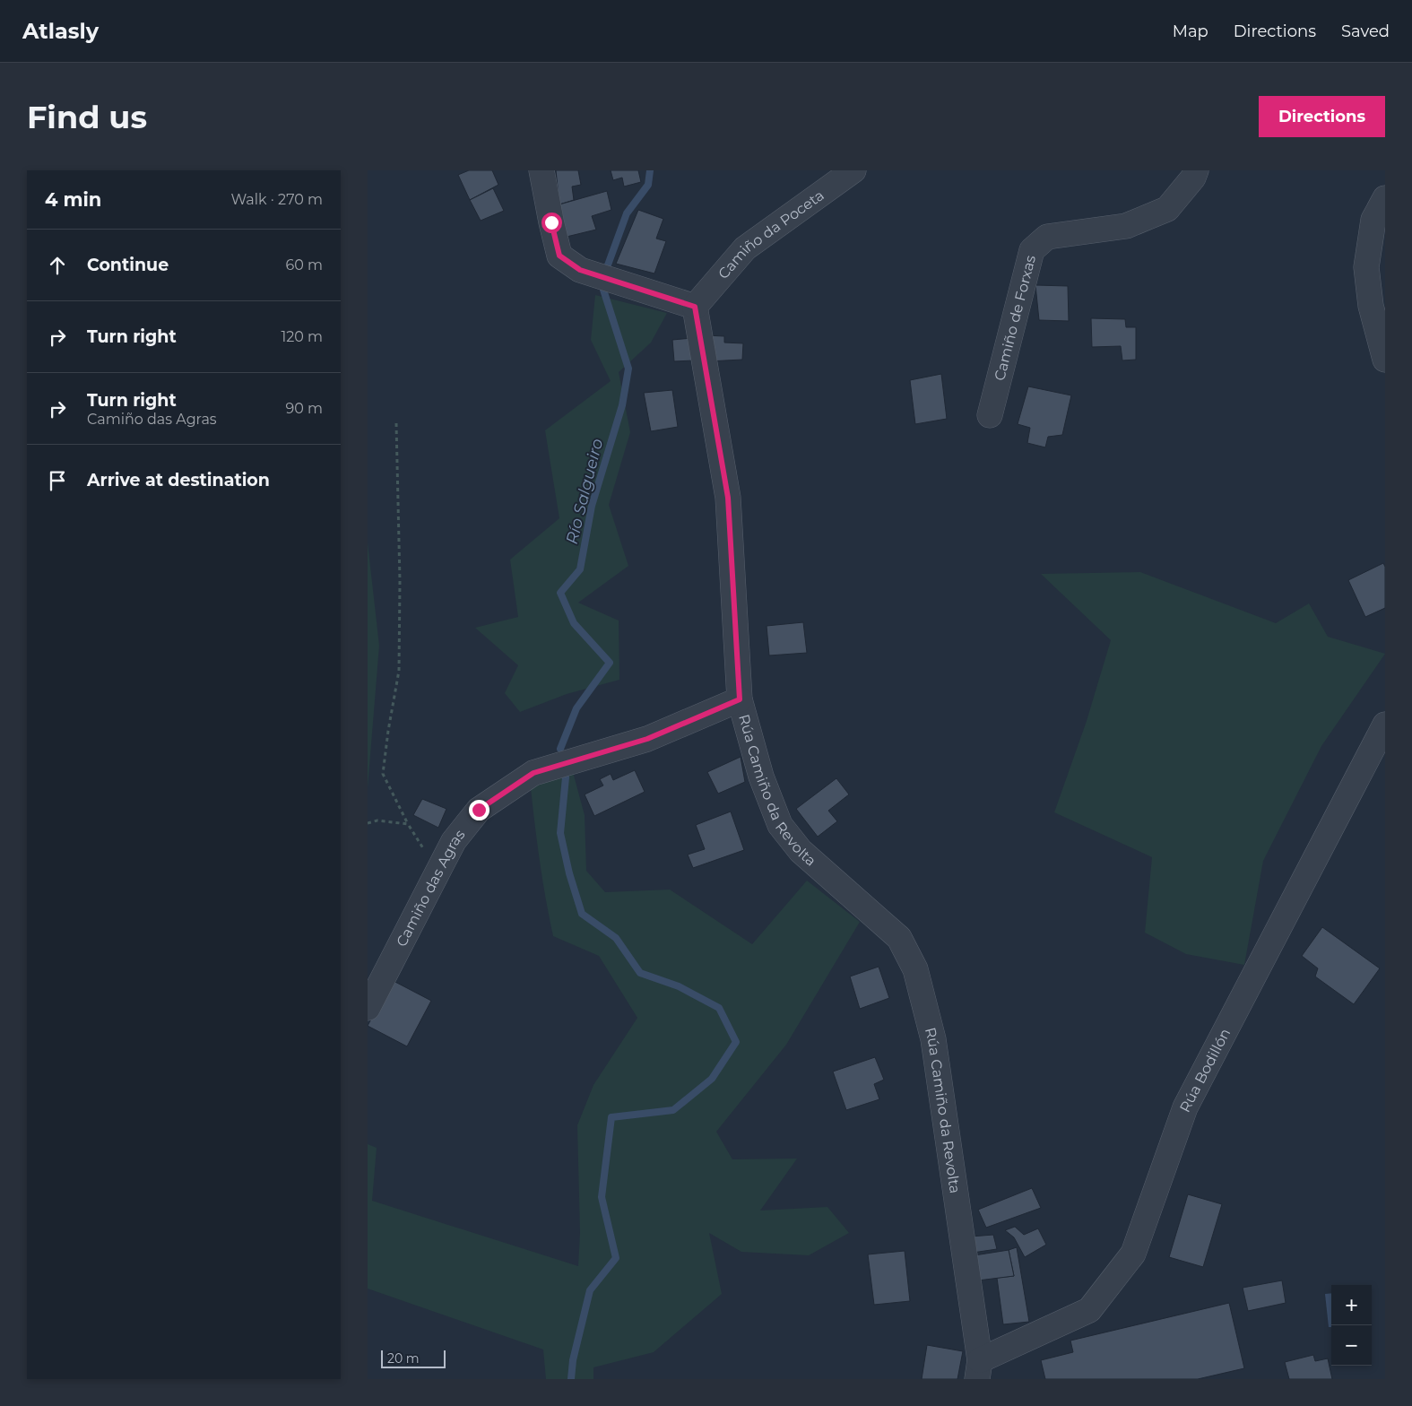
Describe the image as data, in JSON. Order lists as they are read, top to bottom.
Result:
{
  "streets": {
    "street": [
      "Camiño da Poceta",
      "Camiño de Forxas",
      "Rúa Camiño da Revolta",
      "Camiño das Agras",
      "Rúa Bodillón"
    ]
  },
  "crossings": [
    ["Camiño da Poceta", "Rúa Camiño da Revolta"],
    ["Rúa Camiño da Revolta", "Camiño das Agras"],
    ["Rúa Camiño da Revolta", "Rúa Bodillón"]
  ],
  "water": ["Río Salgueiro"],
  "scale_bar": "20 m",
  "page": {
    "header": "Atlasly",
    "nav": ["Map", "Directions", "Saved"],
    "buttons": "Directions",
    "title": "Find us",
    "heading": ["4 min", "Walk · 270 m"],
    "list": [
      ["Continue", "60 m"],
      ["Turn right", "120 m"],
      ["Turn right", "Camiño das Agras", "90 m"],
      "Arrive at destination"
    ],
    "map_buttons": ["+", "−"],
    "scale": "20 m"
  }
}
